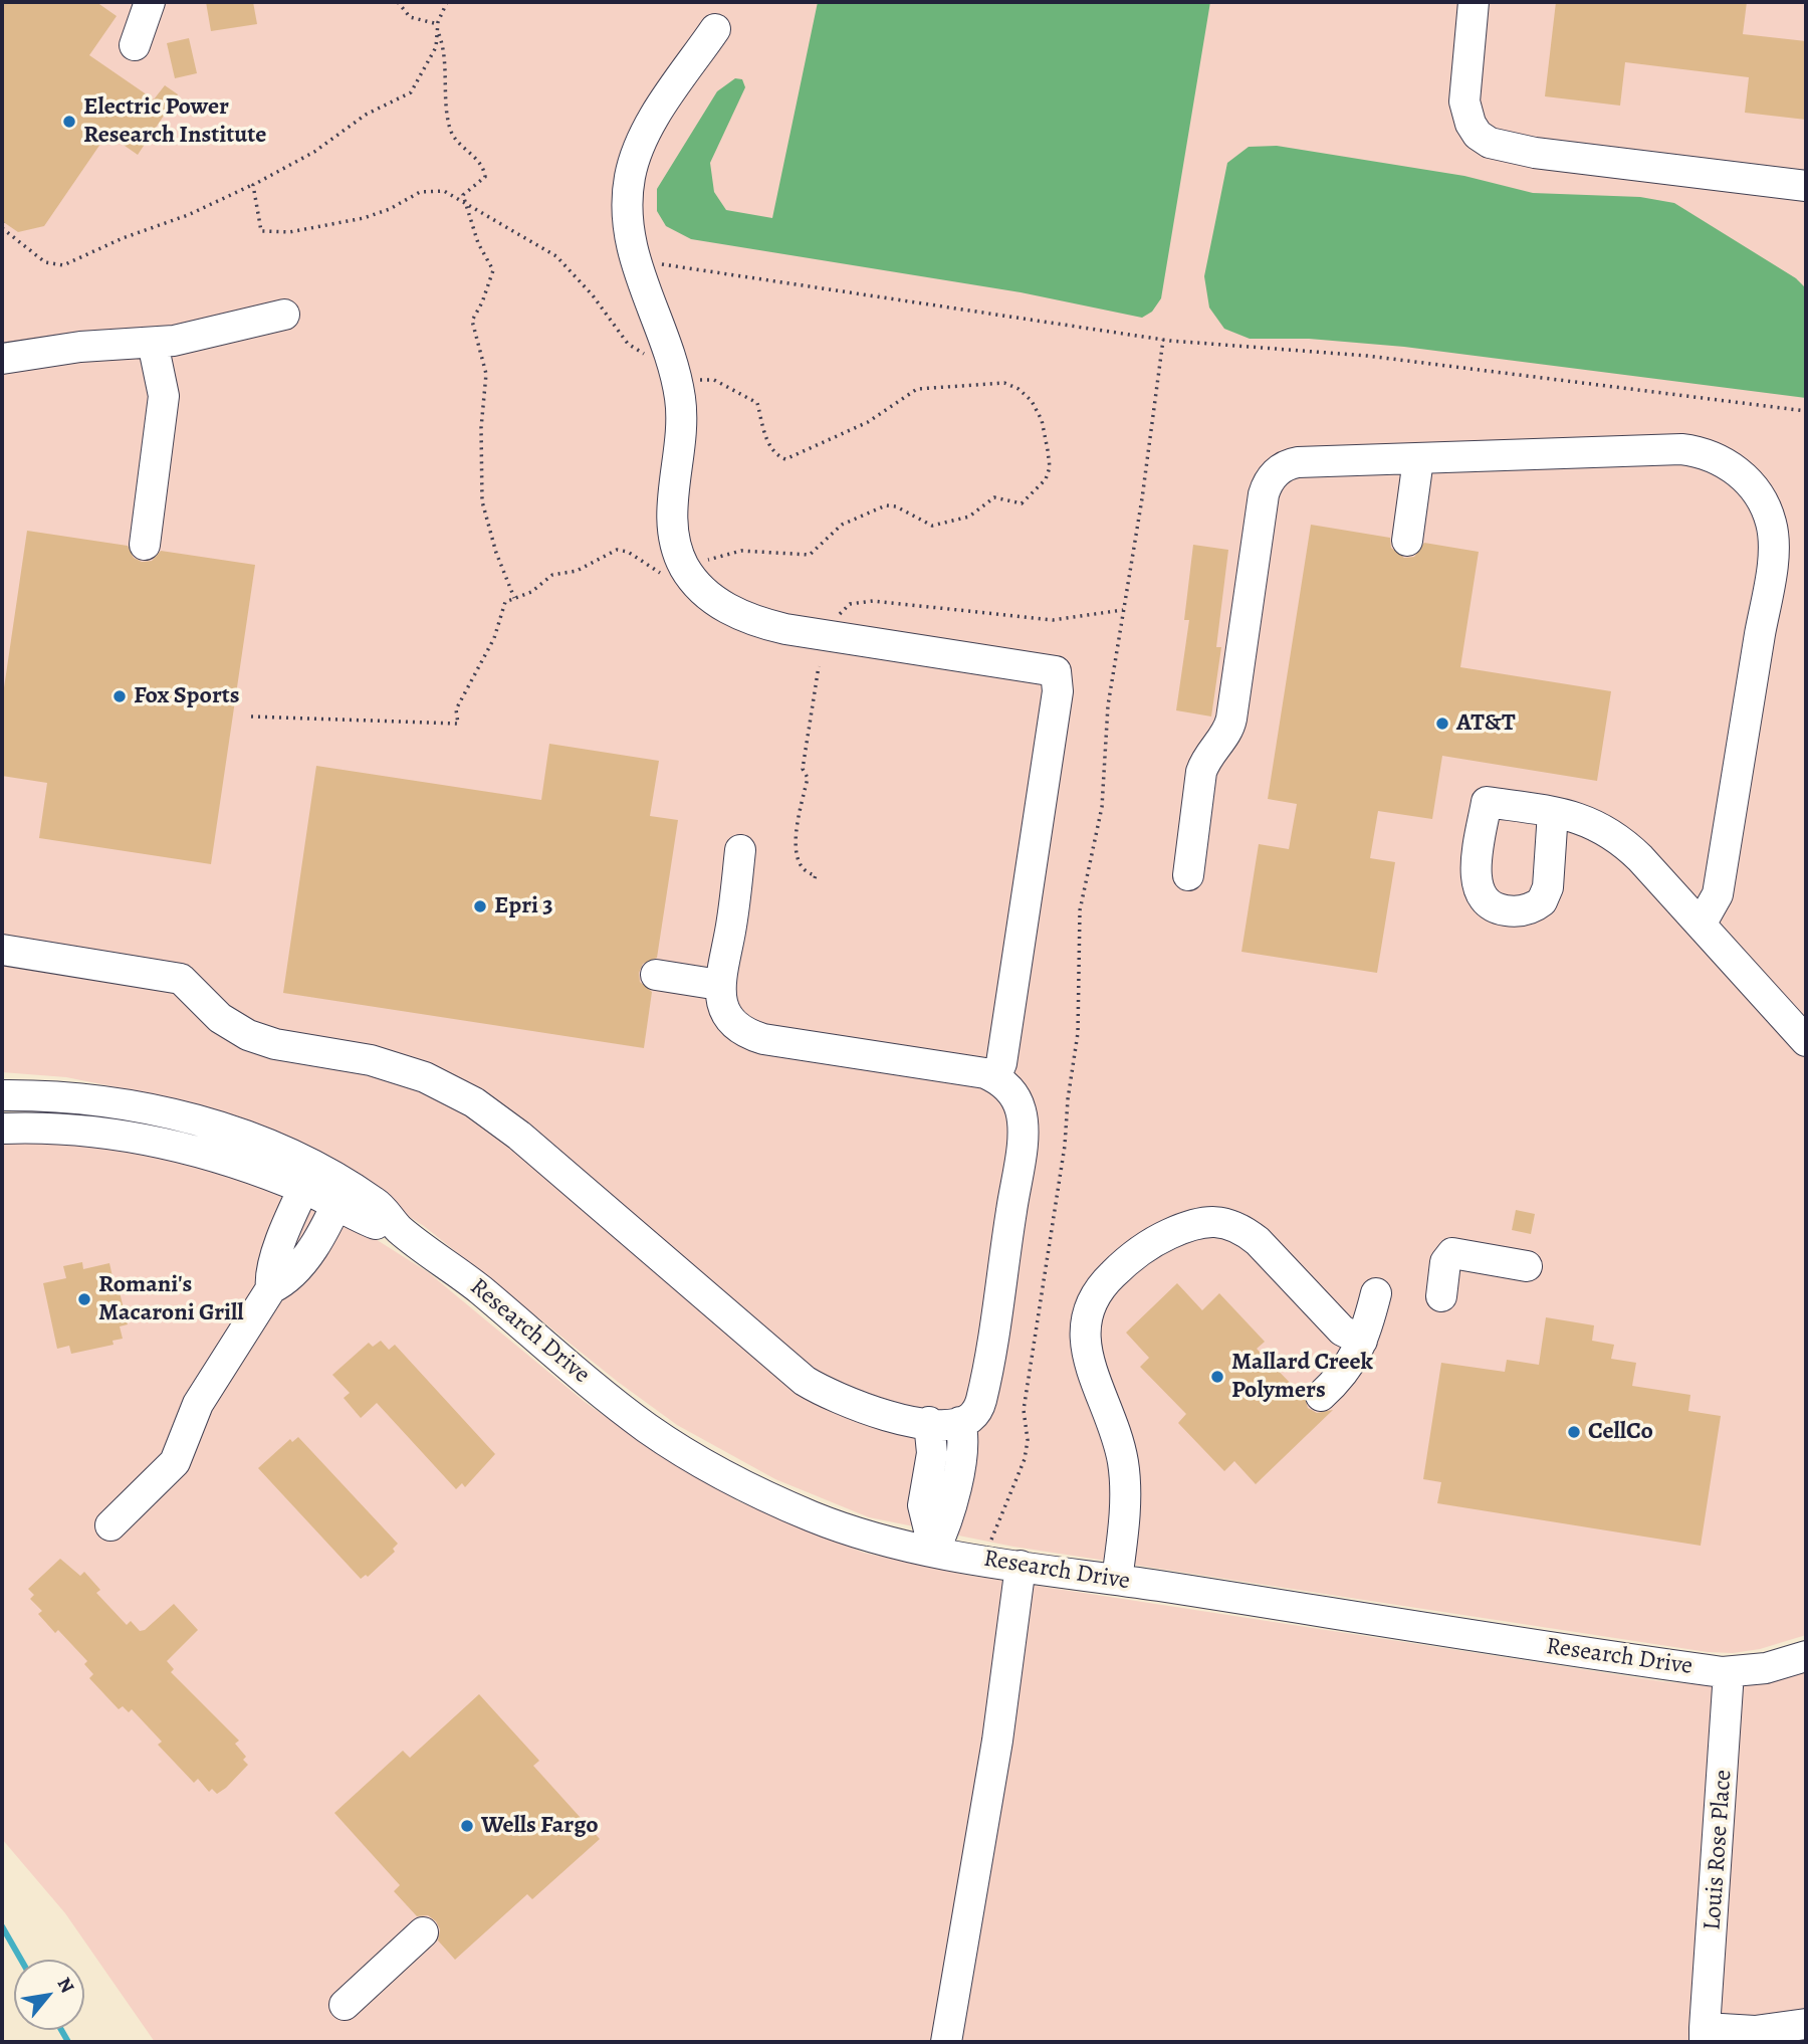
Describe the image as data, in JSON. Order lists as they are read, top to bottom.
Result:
{
  "streets": {
    "street": ["Research Drive", "Louis Rose Place"]
  },
  "crossings": [
    ["Research Drive", "Louis Rose Place"]
  ],
  "places": [
    "Electric Power Research Institute",
    "Fox Sports",
    "AT&T",
    "Epri 3",
    "Romani's Macaroni Grill",
    "Mallard Creek Polymers",
    "CellCo",
    "Wells Fargo"
  ],
  "north": "top right"
}
